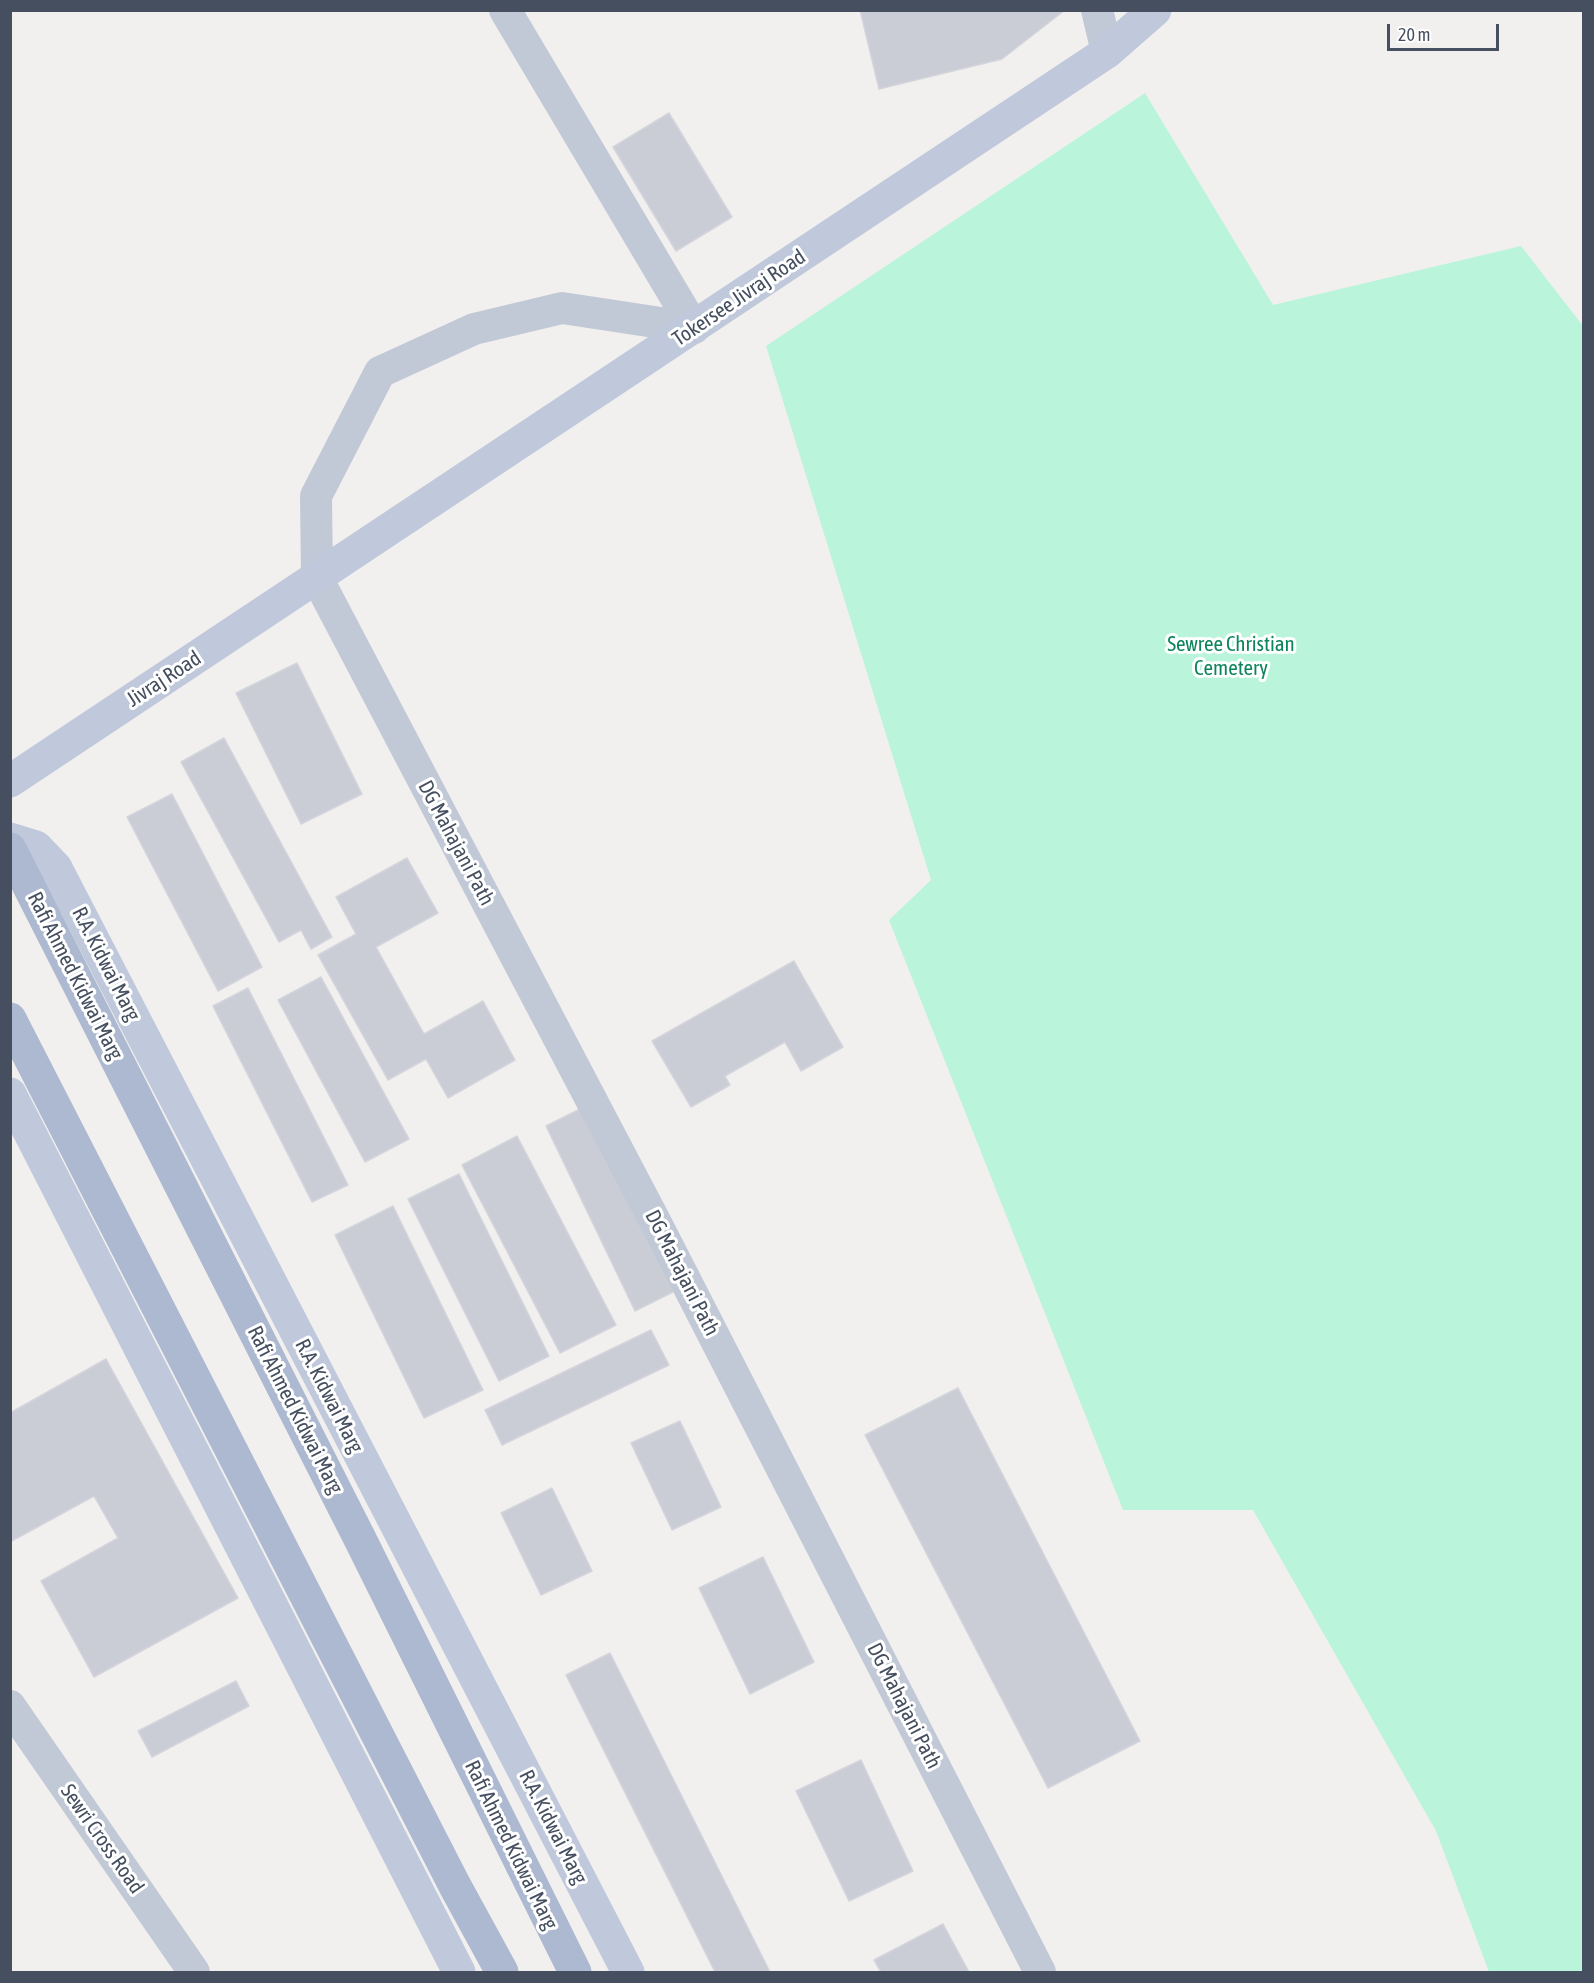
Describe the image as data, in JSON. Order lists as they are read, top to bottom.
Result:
{
  "streets": {
    "main road": ["Rafi Ahmed Kidwai Marg"],
    "street": [
      "Tokersee Jivraj Road",
      "Jivraj Road",
      "DG Mahajani Path",
      "R.A. Kidwai Marg",
      "Sewri Cross Road"
    ]
  },
  "crossings": [
    ["Tokersee Jivraj Road", "Jivraj Road"],
    ["Tokersee Jivraj Road", "DG Mahajani Path"],
    ["Jivraj Road", "DG Mahajani Path"]
  ],
  "parks": ["Sewree Christian Cemetery"],
  "scale_bar": "20 m"
}
